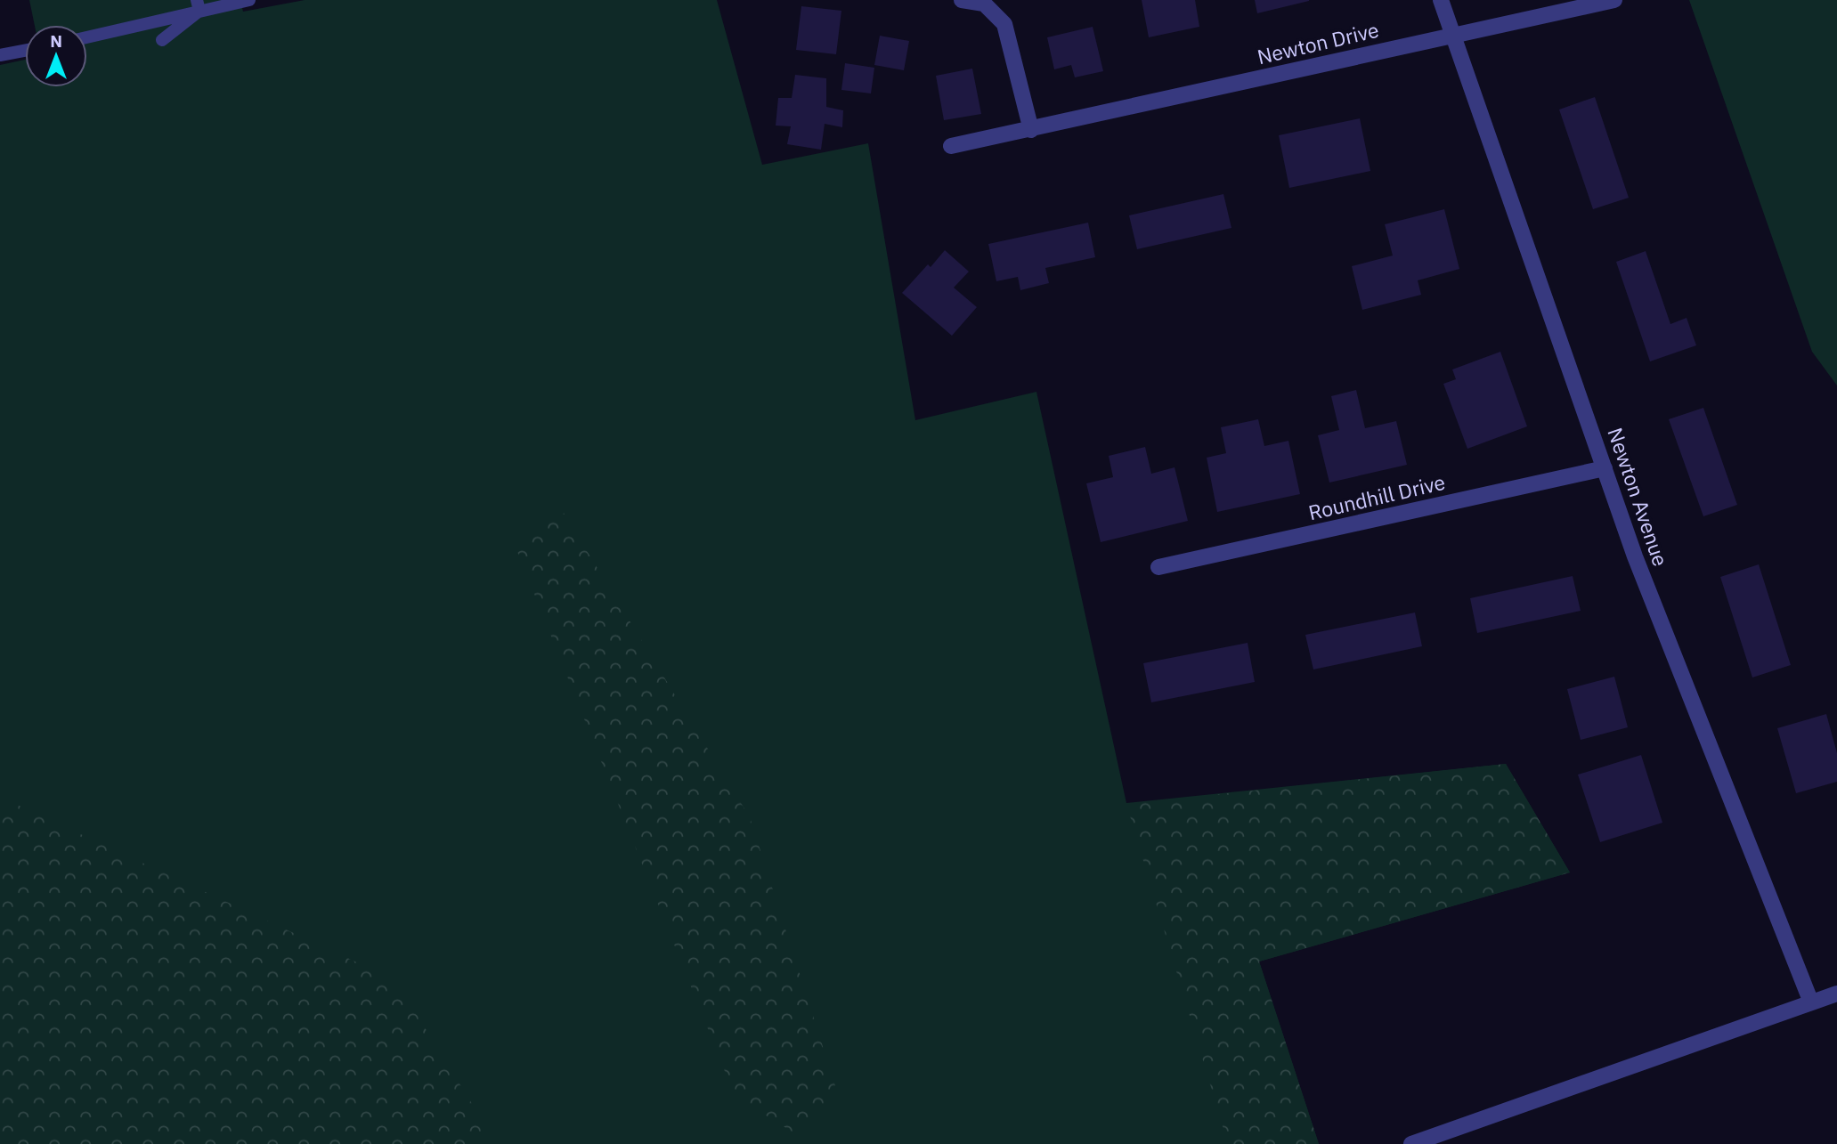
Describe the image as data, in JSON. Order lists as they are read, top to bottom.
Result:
{
  "streets": {
    "street": ["Newton Drive", "Roundhill Drive", "Newton Avenue"]
  },
  "crossings": [
    ["Newton Drive", "Newton Avenue"],
    ["Roundhill Drive", "Newton Avenue"]
  ],
  "north": "top"
}
